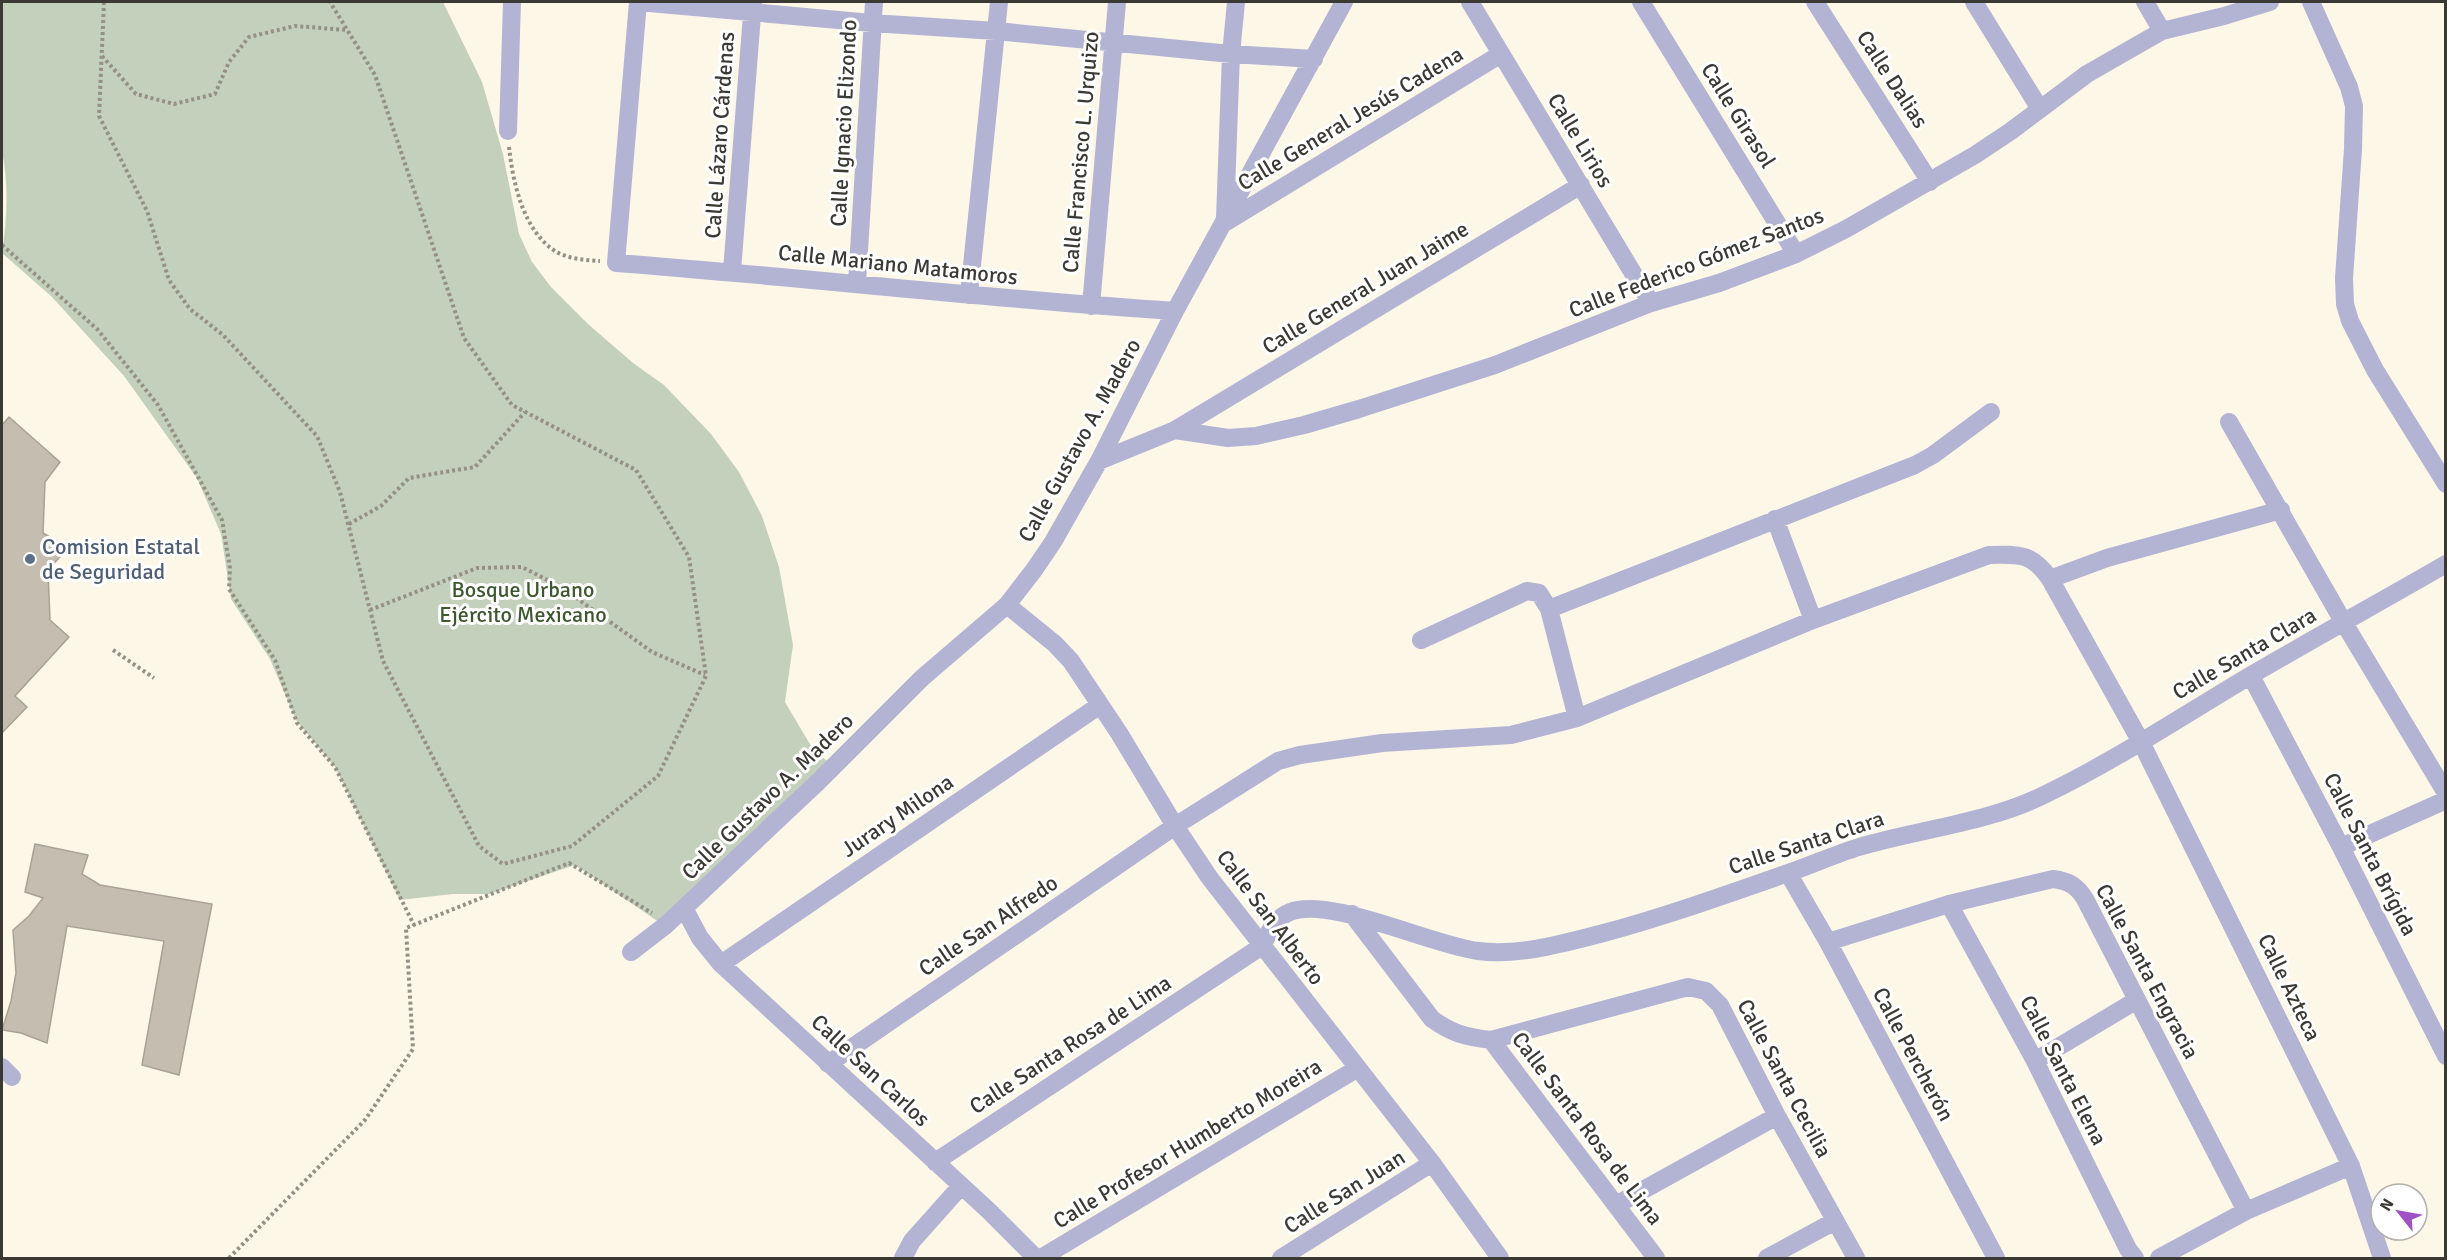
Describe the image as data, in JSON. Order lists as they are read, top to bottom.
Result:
{
  "streets": {
    "street": [
      "Calle Dalias",
      "Calle Girasol",
      "Calle General Jesús Cadena",
      "Calle Ignacio Elizondo",
      "Calle Lázaro Cárdenas",
      "Calle Lirios",
      "Calle Francisco L. Urquizo",
      "Calle Federico Gómez Santos",
      "Calle Mariano Matamoros",
      "Calle General Juan Jaime",
      "Calle Gustavo A. Madero",
      "Calle Santa Clara",
      "Jurary Milona",
      "Calle Santa Brígida",
      "Calle San Alberto",
      "Calle San Alfredo",
      "Calle Santa Engracia",
      "Calle Azteca",
      "Calle Santa Rosa de Lima",
      "Calle Percherón",
      "Calle San Carlos",
      "Calle Santa Elena",
      "Calle Santa Cecilia",
      "Calle Profesor Humberto Moreira",
      "Calle San Juan"
    ]
  },
  "crossings": [
    ["Calle Dalias", "Calle Federico Gómez Santos"],
    ["Calle Girasol", "Calle Federico Gómez Santos"],
    ["Calle General Jesús Cadena", "Calle Lirios"],
    ["Calle General Jesús Cadena", "Calle Gustavo A. Madero"],
    ["Calle Ignacio Elizondo", "Calle Mariano Matamoros"],
    ["Calle Lázaro Cárdenas", "Calle Mariano Matamoros"],
    ["Calle Lirios", "Calle Federico Gómez Santos"],
    ["Calle Lirios", "Calle General Juan Jaime"],
    ["Calle Francisco L. Urquizo", "Calle Mariano Matamoros"],
    ["Calle Federico Gómez Santos", "Calle General Juan Jaime"],
    ["Calle Mariano Matamoros", "Calle Gustavo A. Madero"],
    ["Calle Gustavo A. Madero", "Calle San Alberto"],
    ["Calle Gustavo A. Madero", "Calle San Carlos"],
    ["Calle Santa Clara", "Calle Santa Brígida"],
    ["Calle Santa Clara", "Calle San Alberto"],
    ["Calle Santa Clara", "Calle Azteca"],
    ["Calle Santa Clara", "Calle Santa Rosa de Lima"],
    ["Calle Santa Clara", "Calle Percherón"],
    ["Jurary Milona", "Calle San Alberto"],
    ["Jurary Milona", "Calle San Carlos"],
    ["Calle San Alberto", "Calle San Alfredo"],
    ["Calle San Alberto", "Calle Santa Rosa de Lima"],
    ["Calle San Alberto", "Calle Profesor Humberto Moreira"],
    ["Calle San Alberto", "Calle San Juan"],
    ["Calle San Alfredo", "Calle Azteca"],
    ["Calle San Alfredo", "Calle San Carlos"],
    ["Calle Santa Engracia", "Calle Percherón"],
    ["Calle Santa Engracia", "Calle Santa Elena"],
    ["Calle Santa Rosa de Lima", "Calle San Carlos"],
    ["Calle Santa Rosa de Lima", "Calle Santa Cecilia"]
  ],
  "parks": ["Bosque Urbano Ejército Mexicano"],
  "places": ["Comision Estatal de Seguridad"],
  "north": "top left"
}
